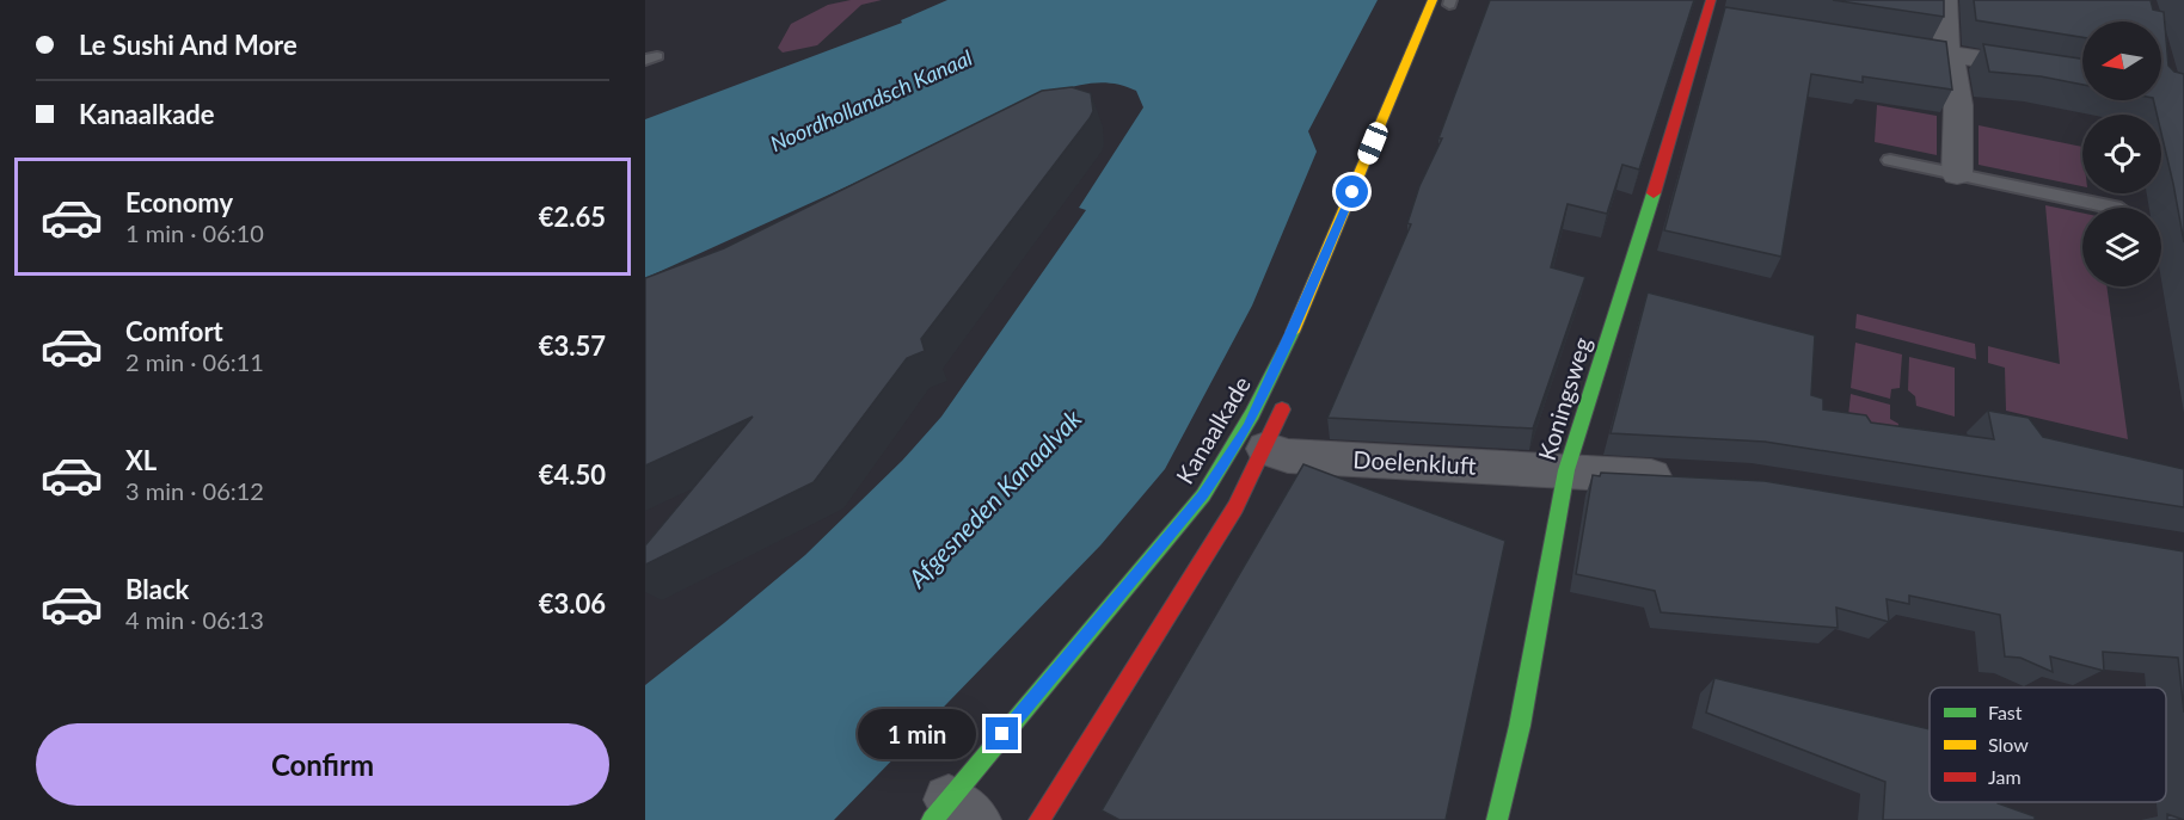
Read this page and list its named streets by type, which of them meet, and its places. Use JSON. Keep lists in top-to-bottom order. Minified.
{"streets":{"street":["Koningsweg","Kanaalkade","Doelenkluft"]},"crossings":[["Koningsweg","Doelenkluft"],["Kanaalkade","Doelenkluft"]],"water":["Noordhollandsch Kanaal","Afgesneden Kanaalvak"],"legend":["Fast","Slow","Jam"],"north":"left","page":{"banner":["Le Sushi And More","Kanaalkade"],"list":[{"name":"Economy","note":"1 min · 06:10","value":"€2.65"},{"name":"Comfort","note":"2 min · 06:11","value":"€3.57"},{"name":"XL","note":"3 min · 06:12","value":"€4.50"},{"name":"Black","note":"4 min · 06:13","value":"€3.06"}],"buttons":"Confirm","bubble":"1 min"}}
